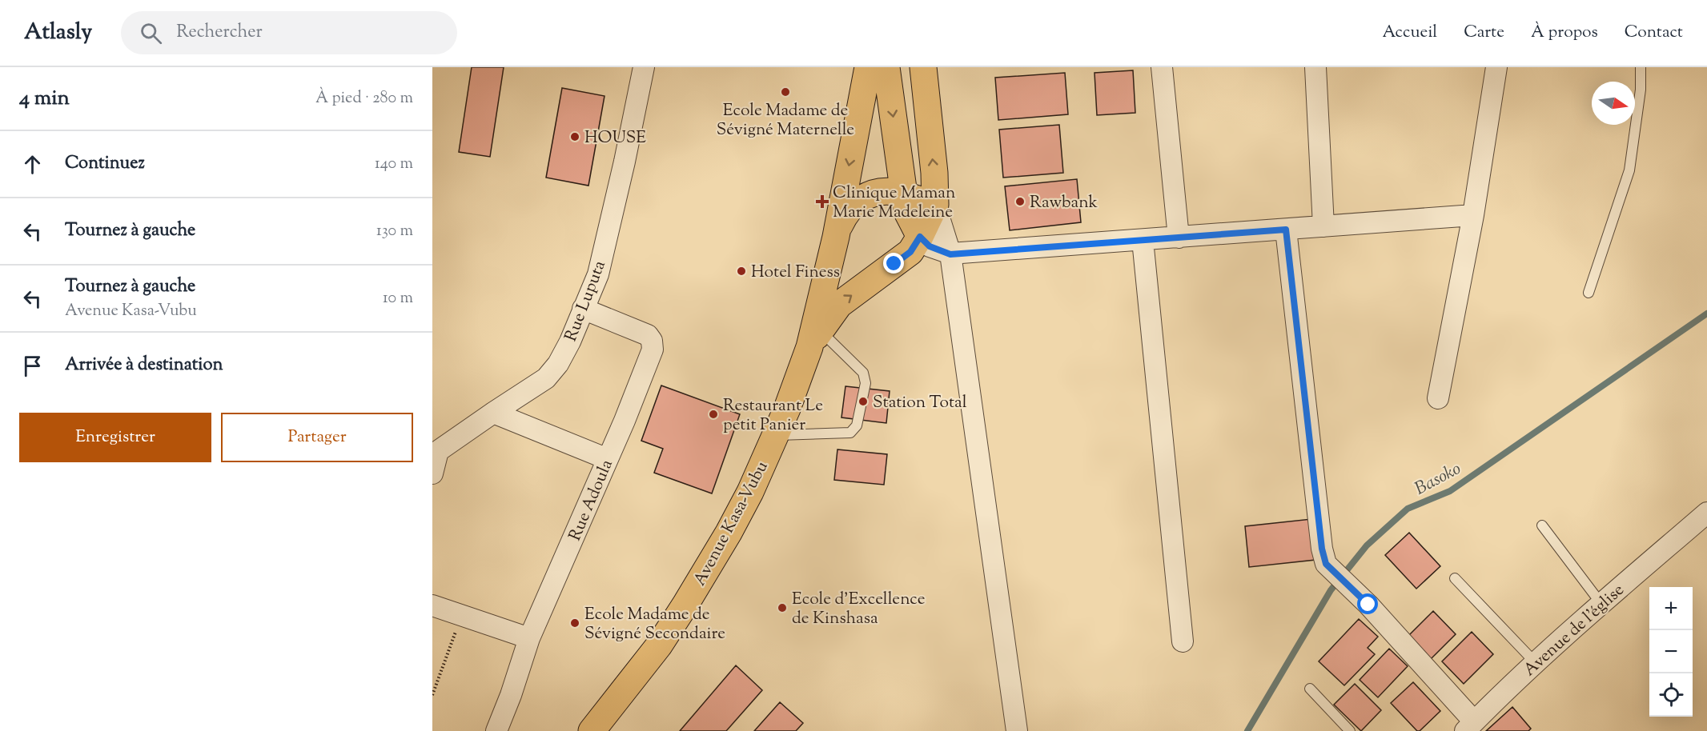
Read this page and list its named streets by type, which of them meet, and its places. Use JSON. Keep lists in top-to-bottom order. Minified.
{"streets":{"main road":["Avenue Kasa-Vubu"],"street":["Rue Luputa","Rue Adoula","Avenue de l'église"]},"crossings":[["Rue Luputa","Rue Adoula"]],"water":["Basoko"],"places":{"other":["Ecole Madame de Sévigné Maternelle","HOUSE","Rawbank","Hotel Finess","Station Total","Restaurant Le petit Panier","Ecole d'Excellence de Kinshasa","Ecole Madame de Sévigné Secondaire"],"health":["Clinique Maman Marie Madeleine"]},"north":"right","page":{"header":"Atlasly","search":"Rechercher","nav":["Accueil","Carte","À propos","Contact"],"heading":["4 min","À pied · 280 m"],"list":[["Continuez","140 m"],["Tournez à gauche","130 m"],["Tournez à gauche","Avenue Kasa-Vubu","10 m"],"Arrivée à destination"],"buttons":["Enregistrer","Partager"],"map_buttons":["+","−"]}}
